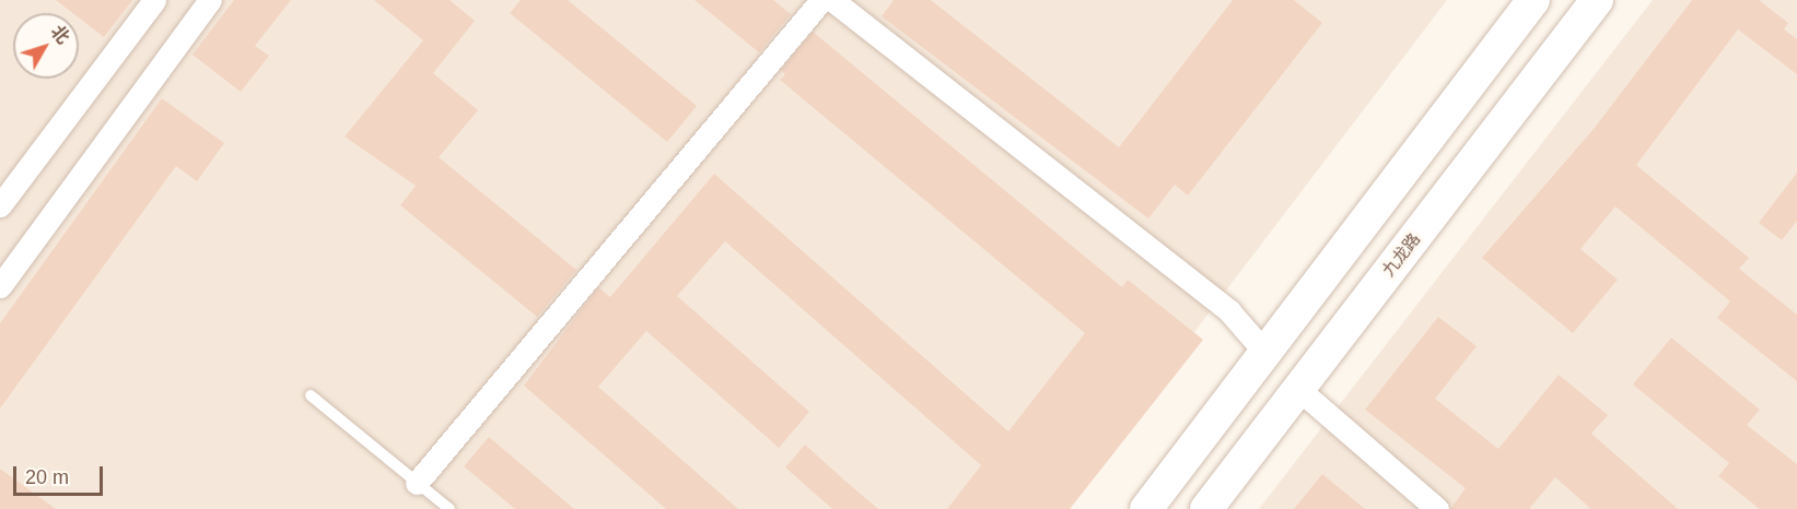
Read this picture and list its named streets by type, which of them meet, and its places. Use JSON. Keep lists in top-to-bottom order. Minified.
{"streets":{"main road":["九龙路"]},"scale_bar":"20 m","north":"top right"}
